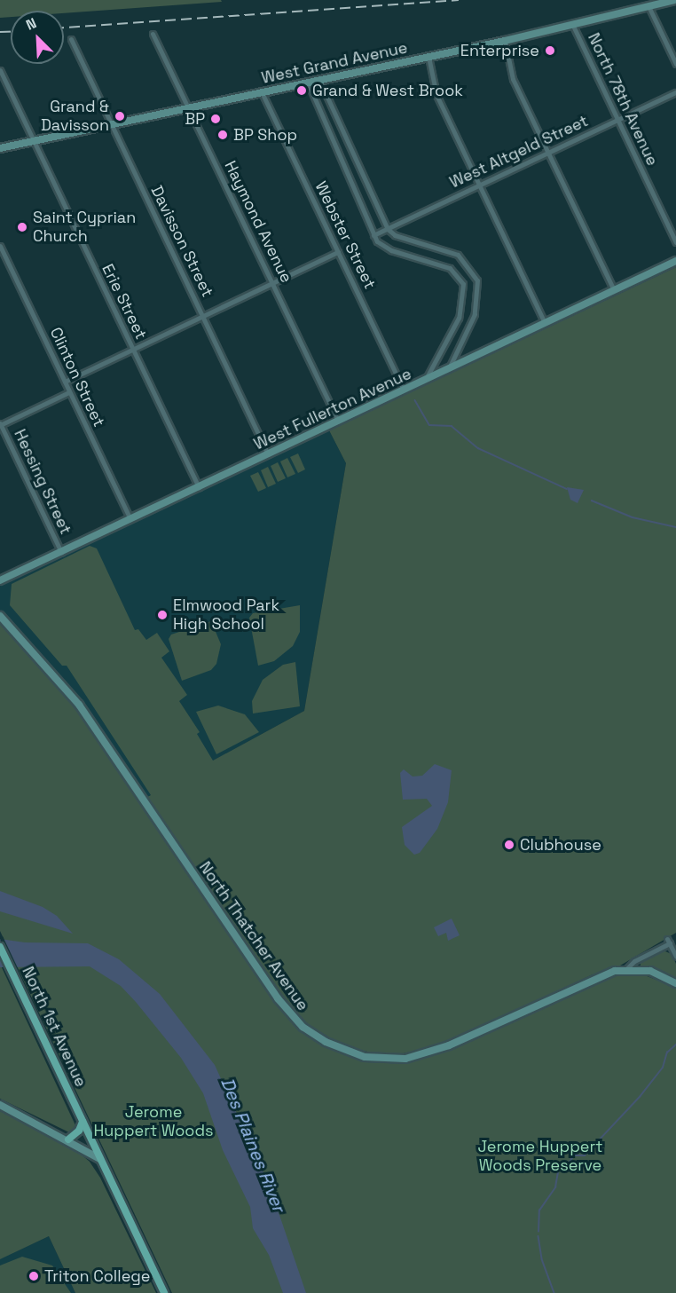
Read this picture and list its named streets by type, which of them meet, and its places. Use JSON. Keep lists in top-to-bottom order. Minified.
{"streets":{"main road":["North 1st Avenue"],"street":["West Grand Avenue","North 78th Avenue","West Altgeld Street","Haymond Avenue","Webster Street","Davisson Street","Erie Street","Clinton Street","West Fullerton Avenue","Hessing Street","North Thatcher Avenue"]},"crossings":[["West Grand Avenue","North 78th Avenue"],["West Grand Avenue","Haymond Avenue"],["West Grand Avenue","Webster Street"],["West Grand Avenue","Davisson Street"],["West Grand Avenue","Erie Street"],["North 78th Avenue","West Altgeld Street"],["Haymond Avenue","West Fullerton Avenue"],["Webster Street","West Fullerton Avenue"],["Davisson Street","West Fullerton Avenue"],["Erie Street","West Fullerton Avenue"],["Clinton Street","West Fullerton Avenue"],["West Fullerton Avenue","Hessing Street"]],"water":["Des Plaines River"],"parks":["Jerome Huppert Woods","Jerome Huppert Woods Preserve"],"places":["Enterprise","Grand & West Brook","Grand & Davisson","BP","BP Shop","Saint Cyprian Church","Elmwood Park High School","Clubhouse","Triton College"],"north":"top left"}
